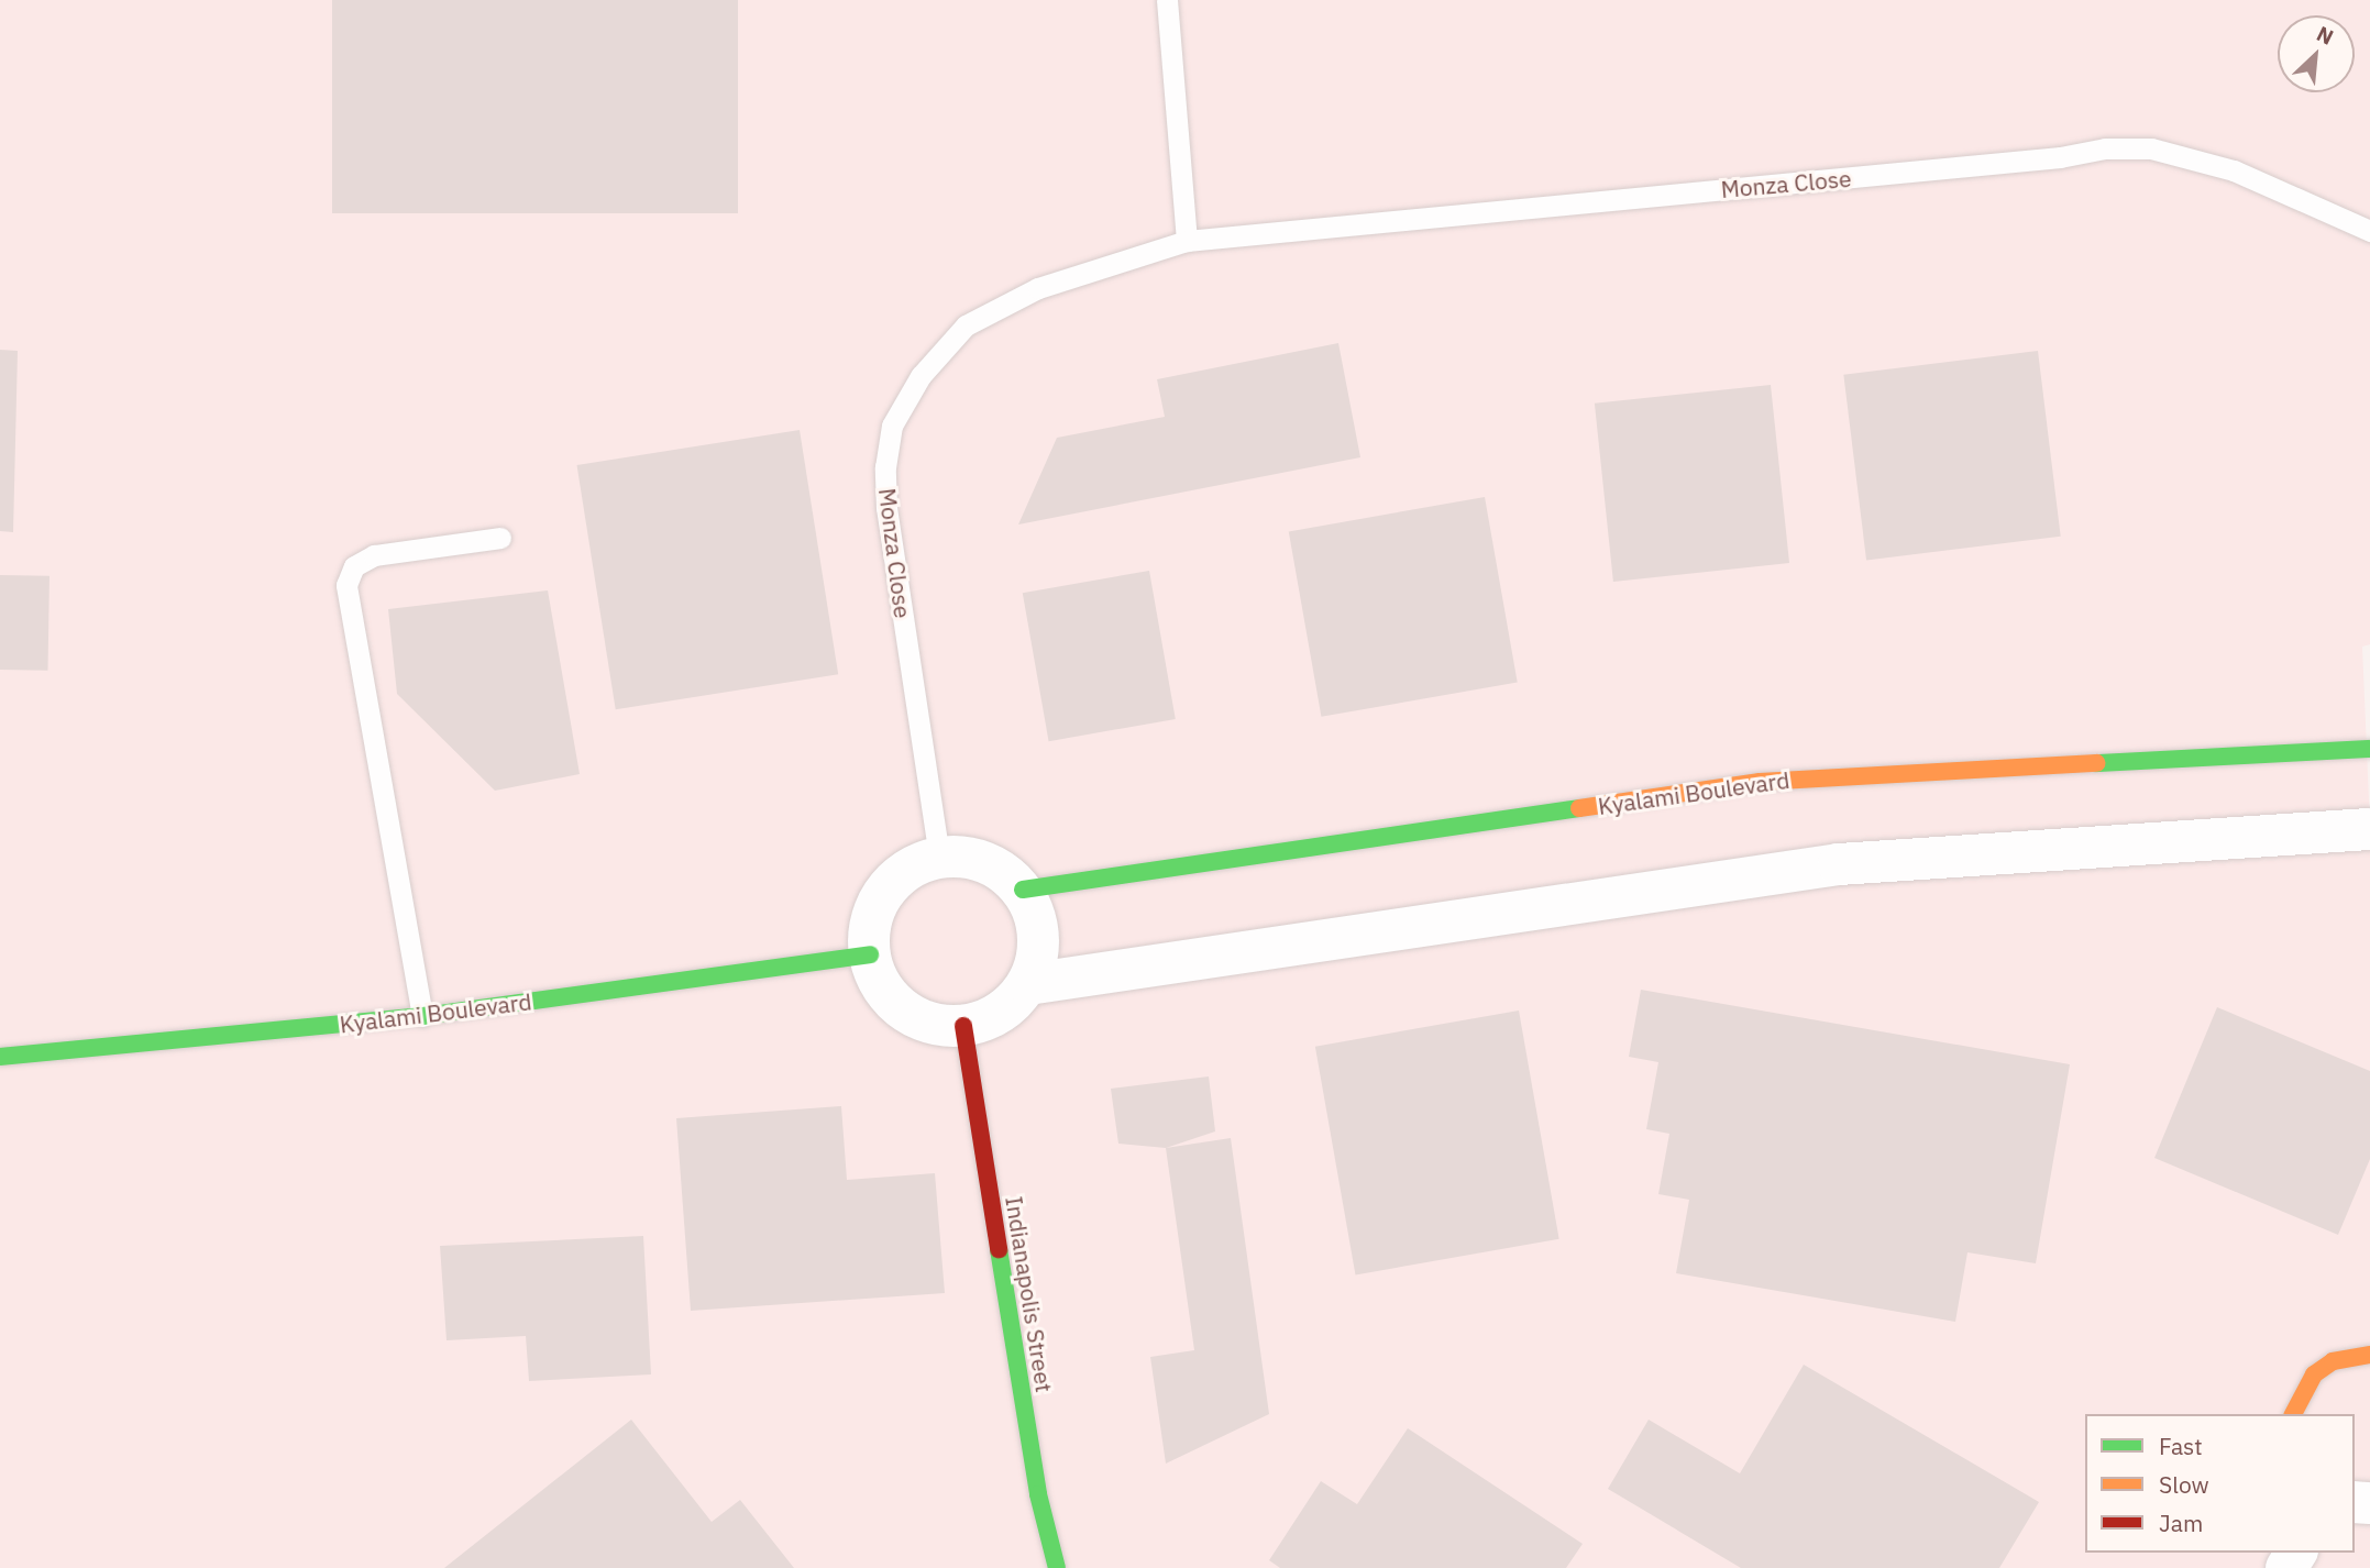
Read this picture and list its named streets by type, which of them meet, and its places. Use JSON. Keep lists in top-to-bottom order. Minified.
{"streets":{"street":["Kyalami Boulevard","Indianapolis Street"],"lane":["Monza Close"]},"crossings":[["Monza Close","Kyalami Boulevard"],["Monza Close","Indianapolis Street"],["Kyalami Boulevard","Indianapolis Street"]],"legend":["Fast","Slow","Jam"],"north":"top right"}
